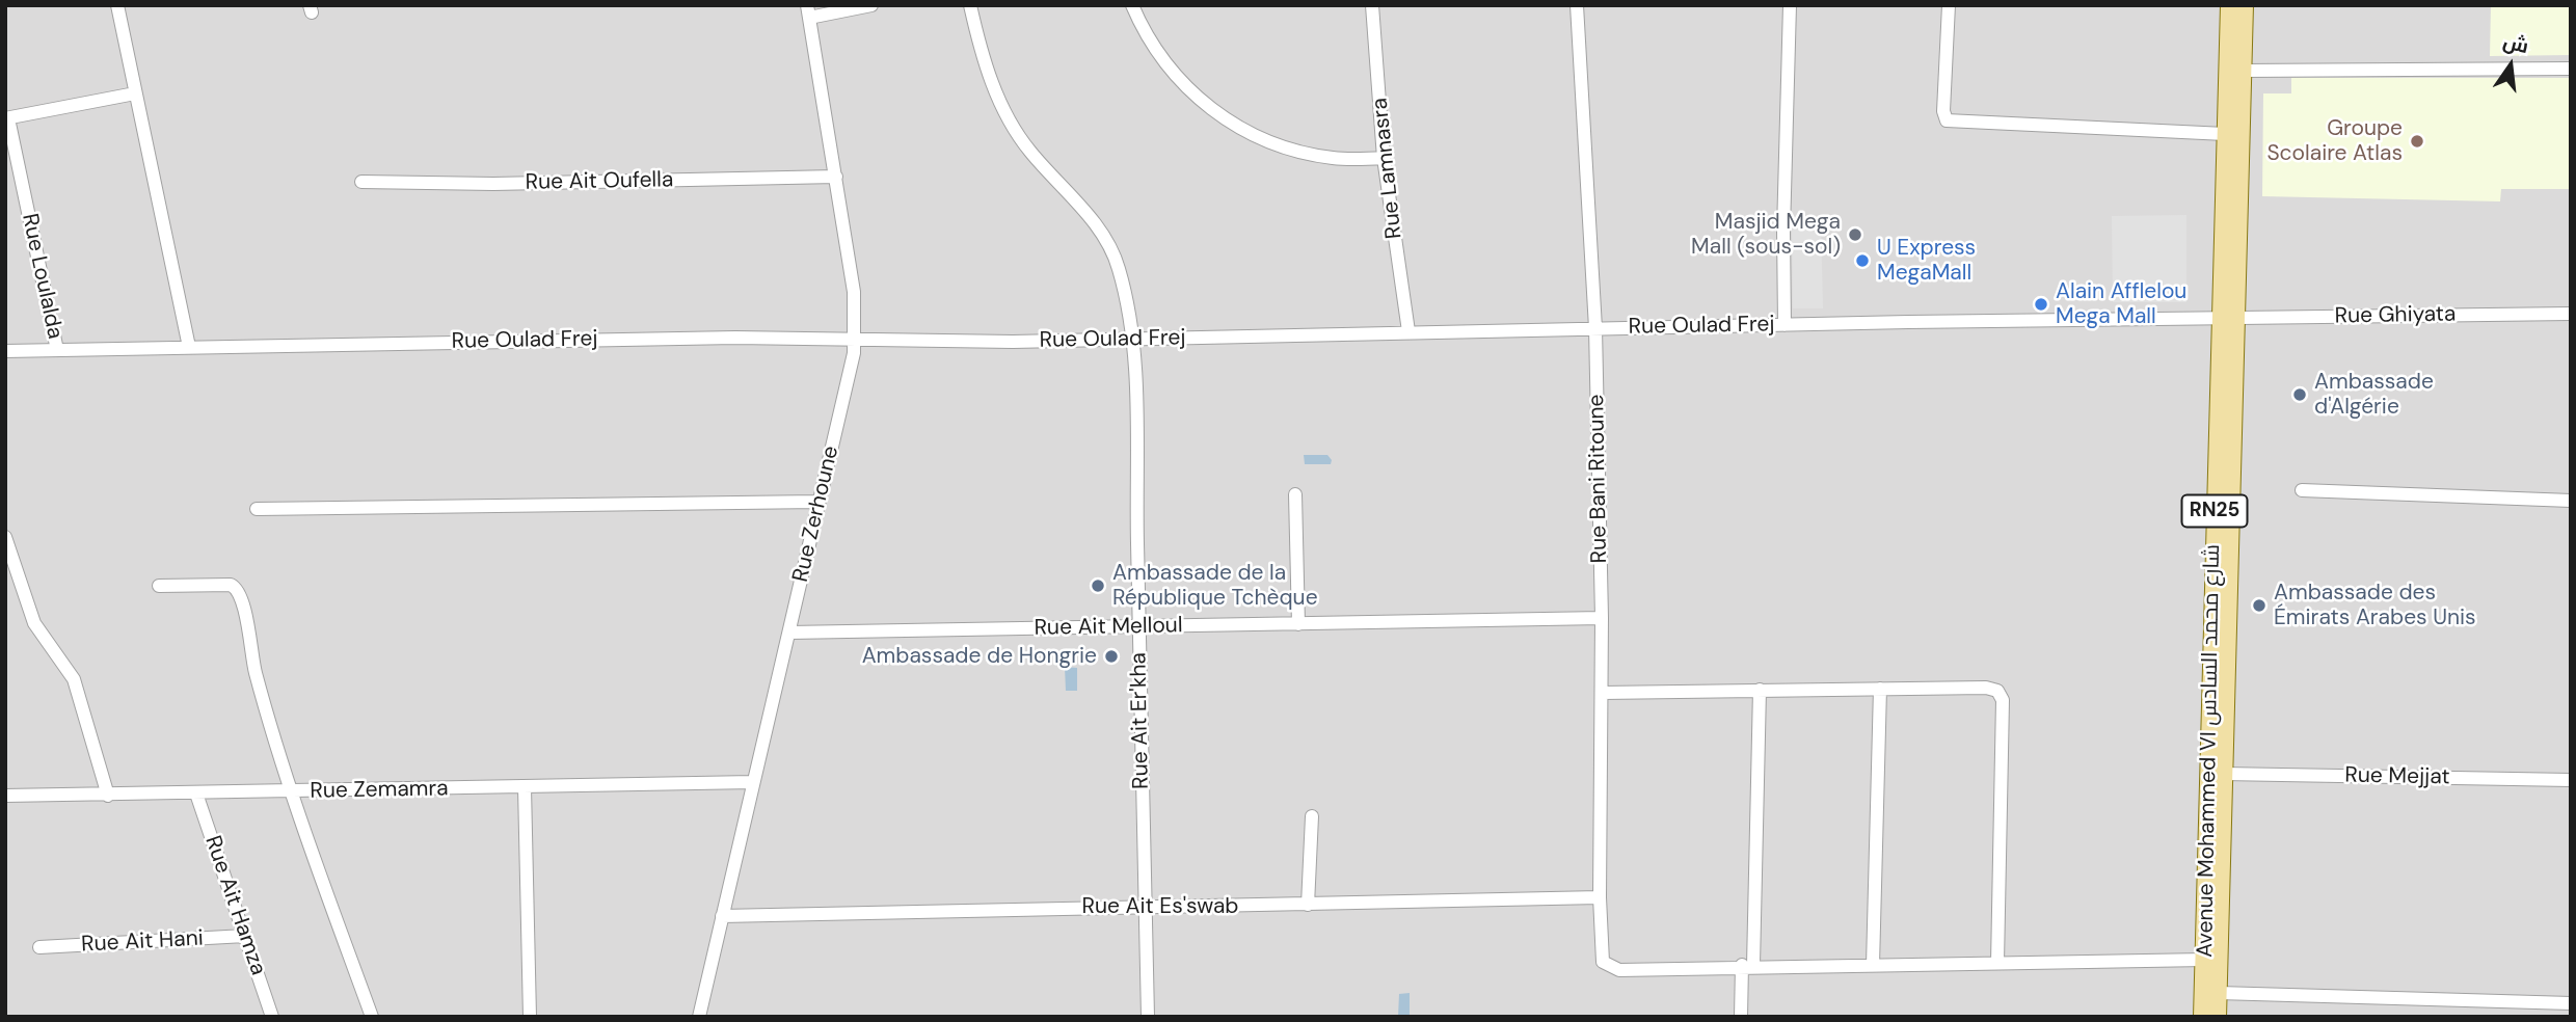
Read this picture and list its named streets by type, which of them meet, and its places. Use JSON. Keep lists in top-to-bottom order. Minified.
{"streets":{"main road":["RN25","Avenue Mohammed VI شارع محمد السادس"],"street":["Rue Lamnasra","Rue Ait Oufella","Rue Loulalda","Rue Ghiyata","Rue Oulad Frej","Rue Bani Ritoune","Rue Zerhoune","Rue Ait Melloul","Rue Ait Er'kha","Rue Mejjat","Rue Zemamra","Rue Ait Hamza","Rue Ait Es'swab","Rue Ait Hani"]},"crossings":[["Rue Lamnasra","Rue Oulad Frej"],["Rue Ait Oufella","Rue Zerhoune"],["Rue Loulalda","Rue Oulad Frej"],["Rue Ghiyata","Rue Oulad Frej"],["Rue Ghiyata","Avenue Mohammed VI شارع محمد السادس"],["Rue Oulad Frej","Rue Bani Ritoune"],["Rue Oulad Frej","Rue Zerhoune"],["Rue Oulad Frej","Rue Ait Er'kha"],["Rue Oulad Frej","Avenue Mohammed VI شارع محمد السادس"],["Rue Bani Ritoune","Rue Ait Melloul"],["Rue Bani Ritoune","Rue Ait Es'swab"],["Rue Zerhoune","Rue Ait Melloul"],["Rue Zerhoune","Rue Zemamra"],["Rue Zerhoune","Rue Ait Es'swab"],["Rue Ait Melloul","Rue Ait Er'kha"],["Rue Ait Er'kha","Rue Ait Es'swab"],["Avenue Mohammed VI شارع محمد السادس","Rue Mejjat"],["Rue Zemamra","Rue Ait Hamza"],["Rue Ait Hamza","Rue Ait Hani"]],"places":["Groupe Scolaire Atlas","Masjid Mega Mall (sous-sol)","U Express MegaMall","Alain Afflelou Mega Mall","Ambassade d'Algérie","Ambassade de la République Tchèque","Ambassade des Émirats Arabes Unis","Ambassade de Hongrie"],"north":"top"}
